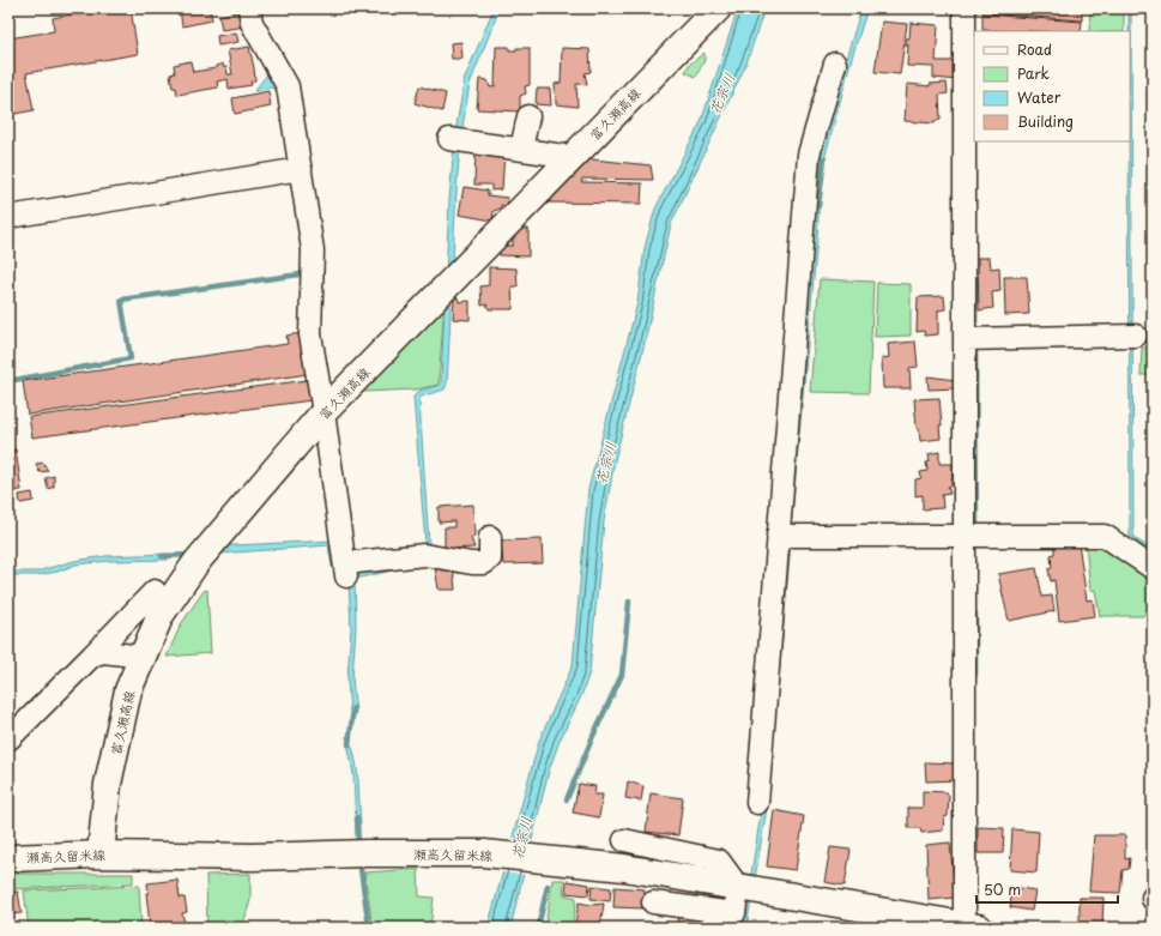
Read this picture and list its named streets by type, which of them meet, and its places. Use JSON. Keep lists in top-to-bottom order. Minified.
{"streets":{"main road":["富久瀬高線","瀬高久留米線"]},"crossings":[["富久瀬高線","瀬高久留米線"]],"water":["花宗川"],"legend":["Road","Park","Water","Building"],"scale_bar":"50 m"}
